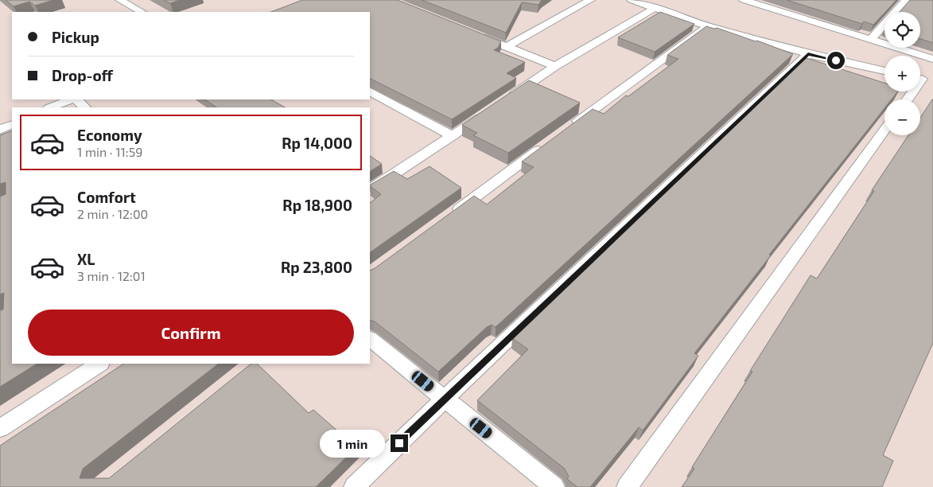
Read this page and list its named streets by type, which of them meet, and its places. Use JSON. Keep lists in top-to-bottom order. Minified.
{"page":{"map_buttons":["+","−"],"banner":["Pickup","Drop-off"],"list":[{"name":"Economy","note":"1 min · 11:59","value":"Rp 14,000"},{"name":"Comfort","note":"2 min · 12:00","value":"Rp 18,900"},{"name":"XL","note":"3 min · 12:01","value":"Rp 23,800"}],"buttons":"Confirm","bubble":"1 min"}}
